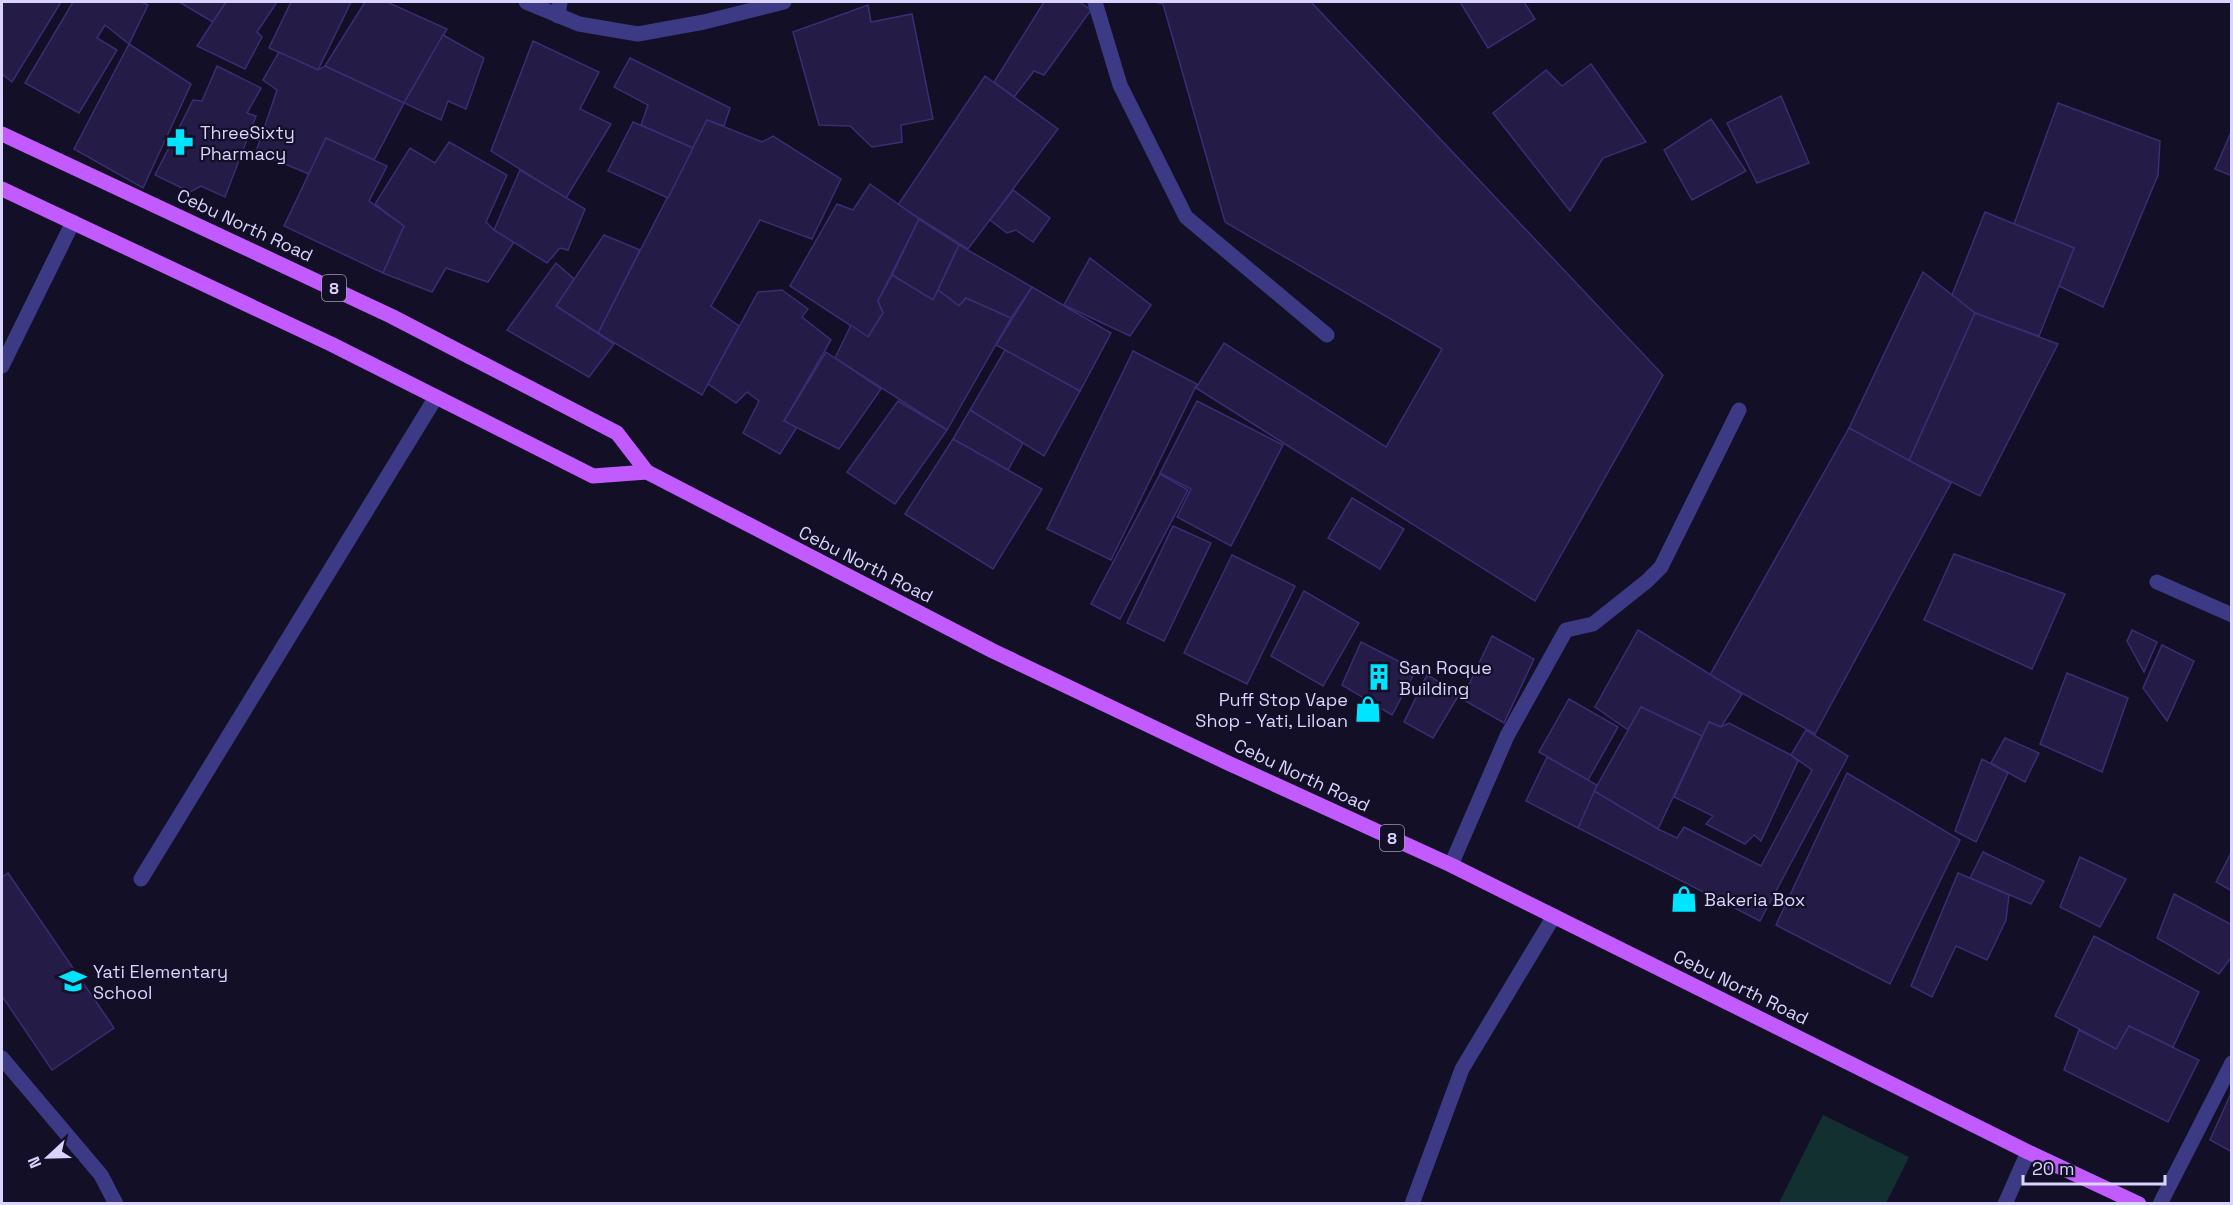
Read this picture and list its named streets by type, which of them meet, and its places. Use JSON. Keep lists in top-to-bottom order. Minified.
{"streets":{"main road":["Cebu North Road","8"]},"places":{"pharmacy":["ThreeSixty Pharmacy"],"building":["San Roque Building"],"shop":["Puff Stop Vape Shop - Yati, Liloan","Bakeria Box"],"school or university":["Yati Elementary School"]},"scale_bar":"20 m","north":"left"}
